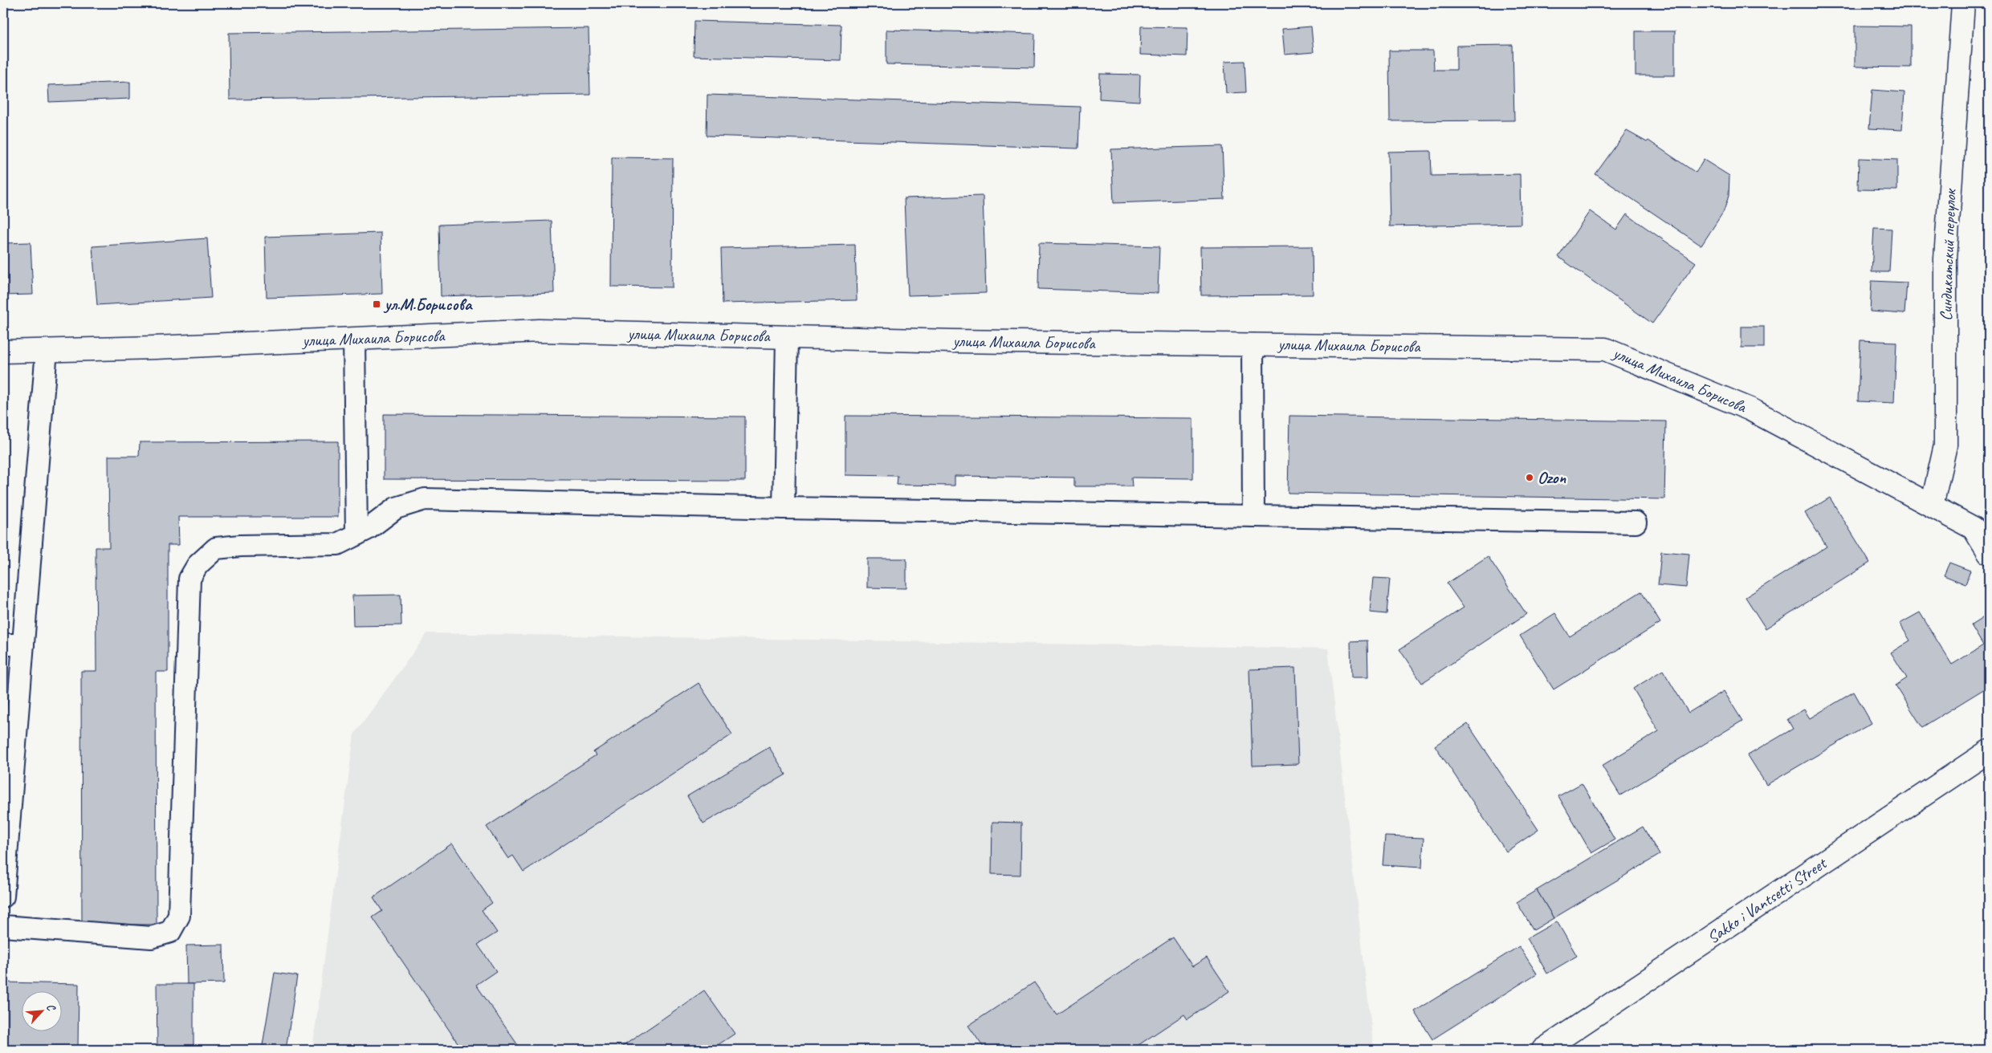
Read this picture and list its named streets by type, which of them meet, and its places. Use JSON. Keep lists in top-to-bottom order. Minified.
{"streets":{"street":["Синдикатский переулок","улица Михаила Борисова","Sakko i Vantsetti Street"]},"crossings":[["Синдикатский переулок","улица Михаила Борисова"]],"places":{"transit":["ул.М.Борисова"],"other":["Ozon"]},"north":"top right"}
